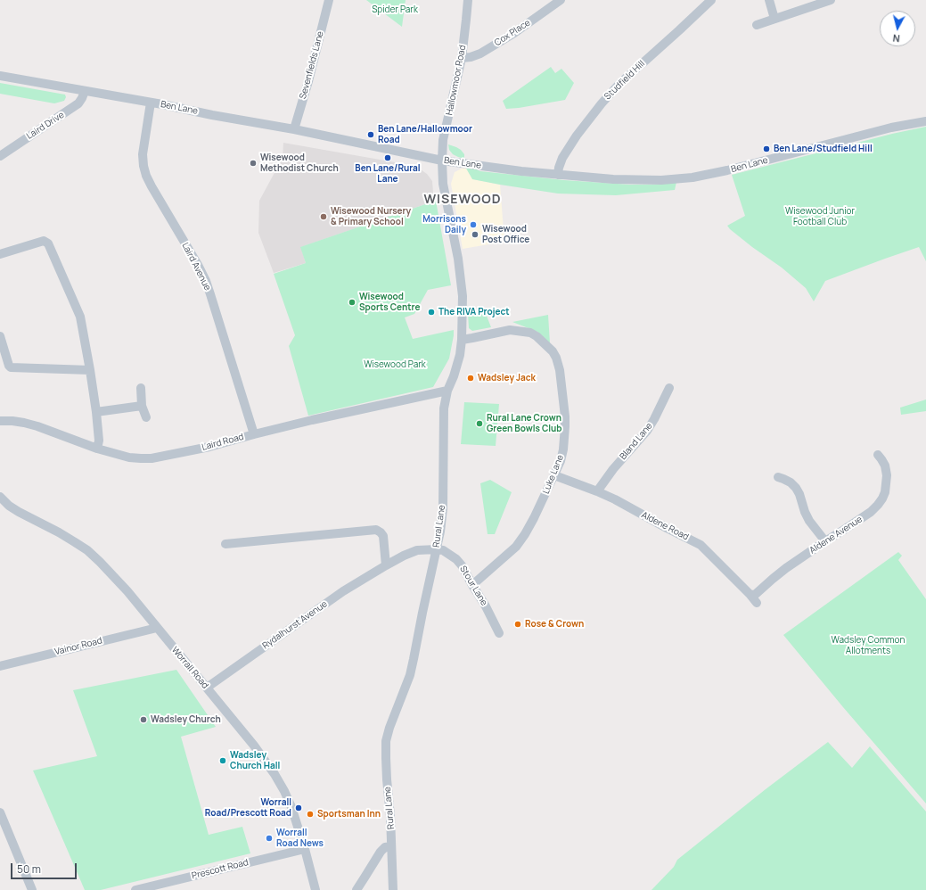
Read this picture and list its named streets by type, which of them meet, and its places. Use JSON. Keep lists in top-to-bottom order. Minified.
{"streets":{"street":["Cox Place","Sevenfields Lane","Hallowmoor Road","Studfield Hill","Ben Lane","Laird Drive","Laird Avenue","Bland Lane","Laird Road","Luke Lane","Rural Lane","Aldene Road","Aldene Avenue","Stour Lane","Rydalhurst Avenue","Vainor Road","Worrall Road","Prescott Road"]},"crossings":[["Cox Place","Hallowmoor Road"],["Sevenfields Lane","Ben Lane"],["Hallowmoor Road","Ben Lane"],["Hallowmoor Road","Rural Lane"],["Studfield Hill","Ben Lane"],["Ben Lane","Laird Drive"],["Ben Lane","Laird Avenue"],["Ben Lane","Rural Lane"],["Laird Avenue","Laird Road"],["Bland Lane","Aldene Road"],["Laird Road","Rural Lane"],["Luke Lane","Rural Lane"],["Luke Lane","Aldene Road"],["Luke Lane","Stour Lane"],["Rural Lane","Stour Lane"],["Rural Lane","Rydalhurst Avenue"],["Aldene Road","Aldene Avenue"],["Stour Lane","Rydalhurst Avenue"],["Rydalhurst Avenue","Worrall Road"],["Vainor Road","Worrall Road"],["Worrall Road","Prescott Road"]],"districts":["WISEWOOD"],"parks":["Spider Park","Wisewood Junior Football Club","Wisewood Park","Wadsley Common Allotments"],"places":["Ben Lane/Hallowmoor Road","Ben Lane/Studfield Hill","Ben Lane/Rural Lane","Wisewood Methodist Church","Wisewood Nursery & Primary School","Morrisons Daily","Wisewood Post Office","Wisewood Sports Centre","The RIVA Project","Wadsley Jack","Rural Lane Crown Green Bowls Club","Rose & Crown","Wadsley Church","Wadsley Church Hall","Worrall Road/Prescott Road","Sportsman Inn","Worrall Road News"],"scale_bar":"50 m","north":"bottom"}
